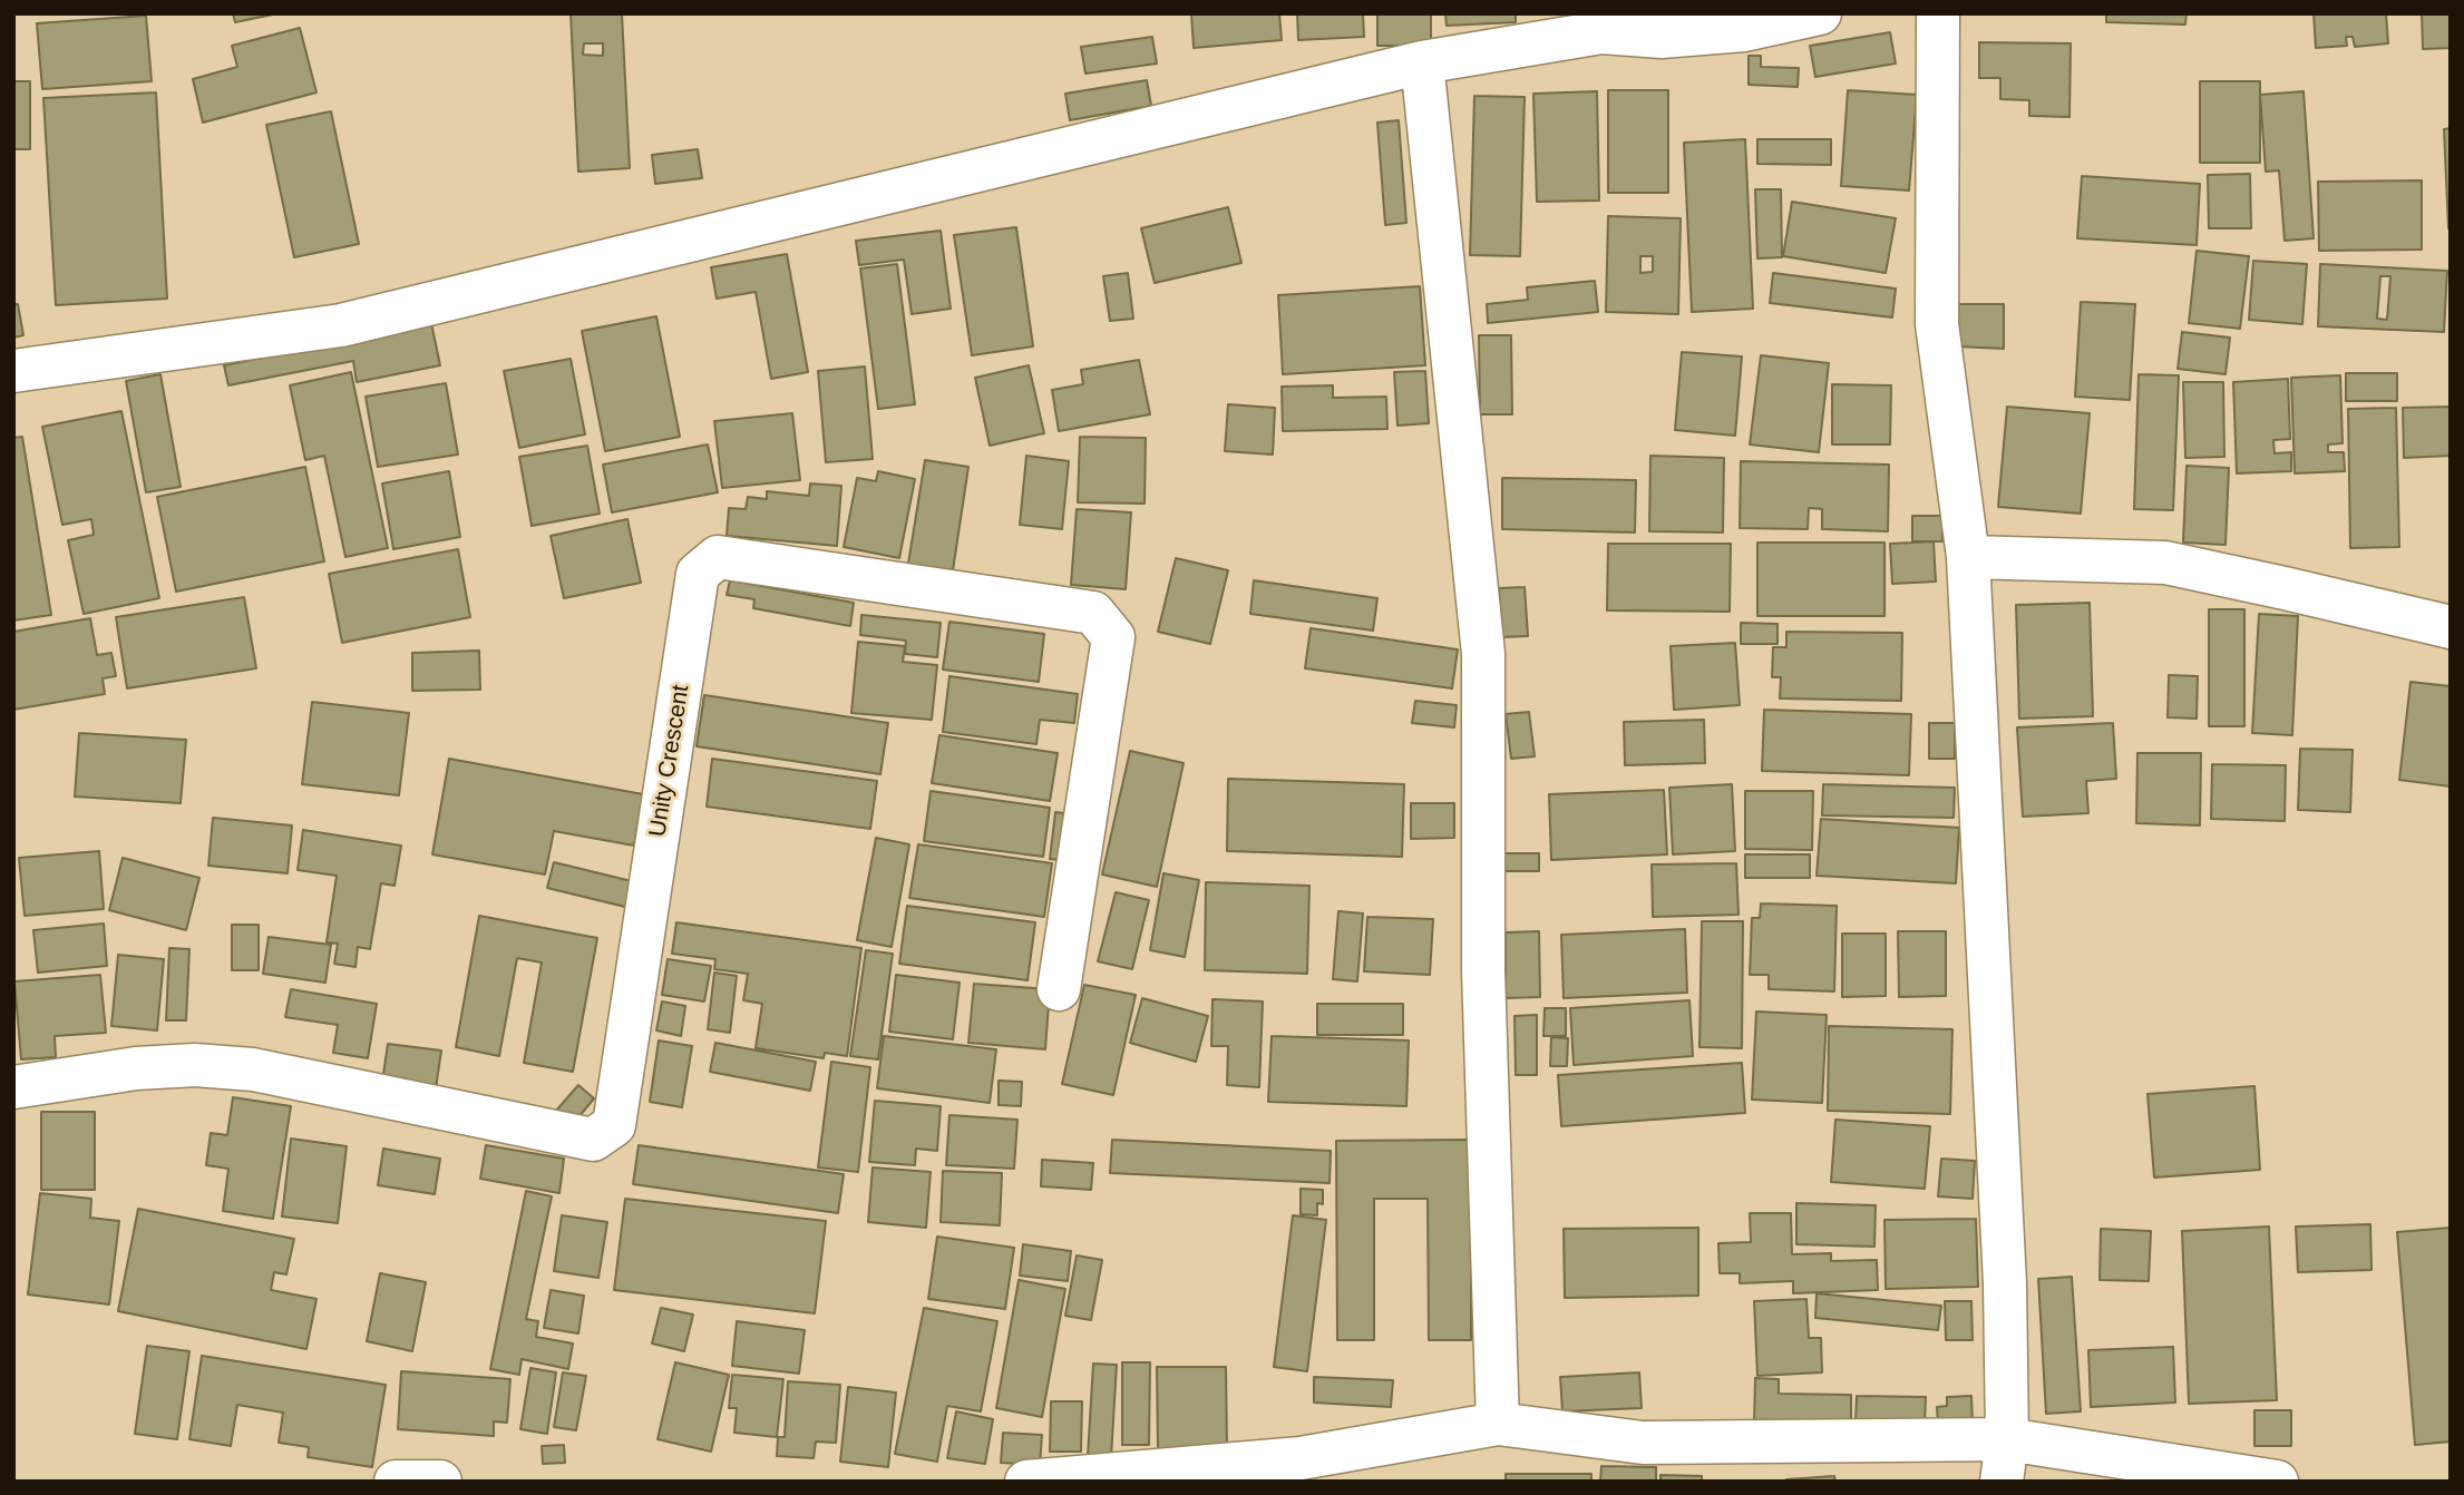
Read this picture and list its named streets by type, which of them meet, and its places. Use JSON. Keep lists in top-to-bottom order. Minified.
{"streets":{"street":["Unity Crescent"]}}
